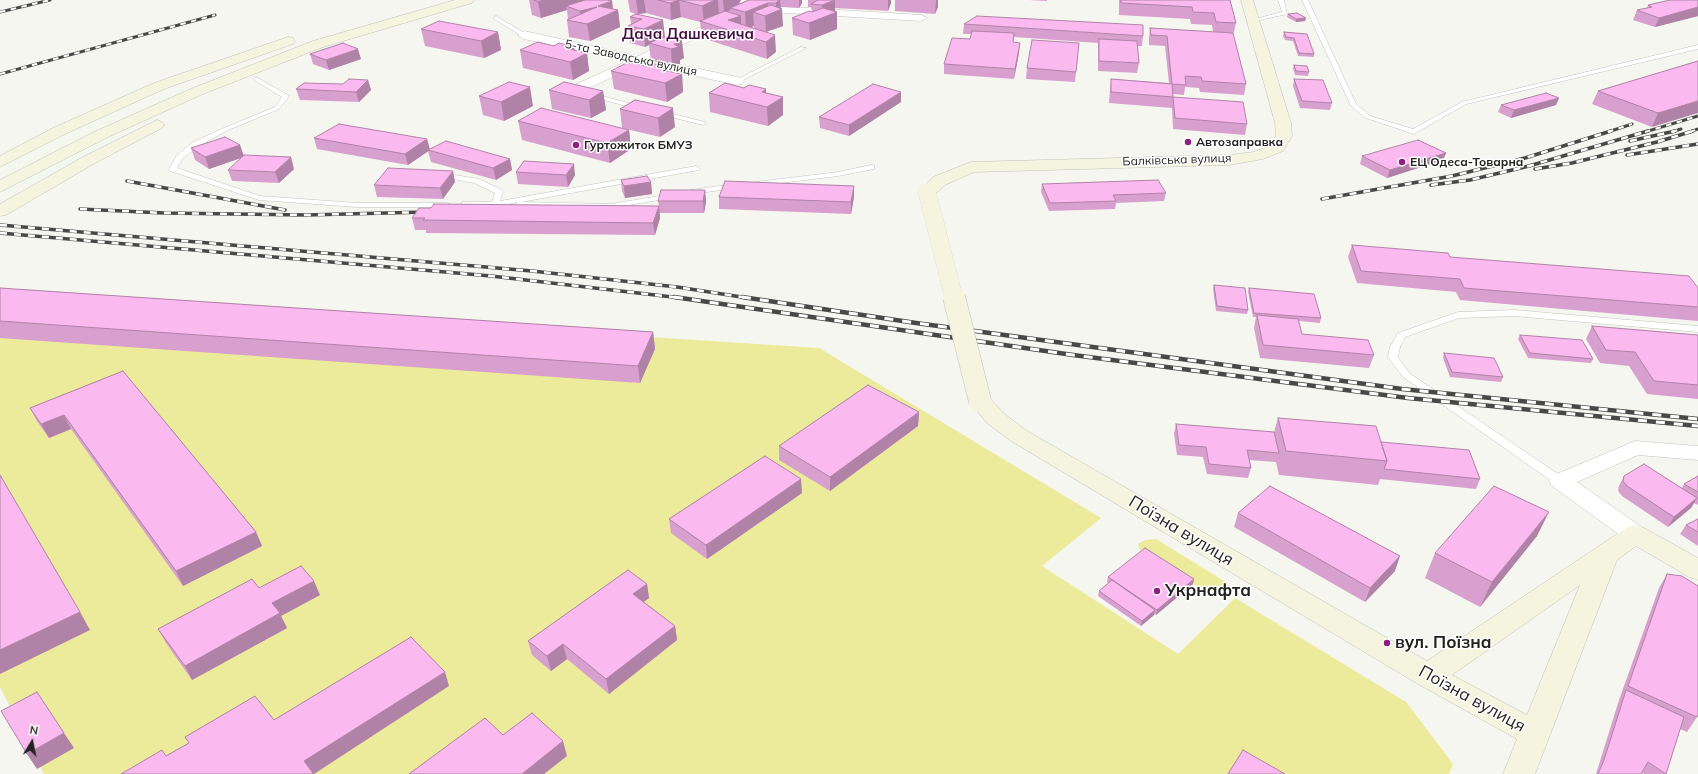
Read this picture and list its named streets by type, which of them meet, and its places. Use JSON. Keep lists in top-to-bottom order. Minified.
{"streets":{"street":["5-та Заводська вулиця","Балківська вулиця","Поїзна вулиця"]},"crossings":[["Балківська вулиця","Поїзна вулиця"]],"districts":["Дача Дашкевича"],"places":["Автозаправка","Гуртожиток БМУЗ","ЕЦ Одеса-Товарна","Укрнафта","вул. Поїзна"],"north":"top"}
